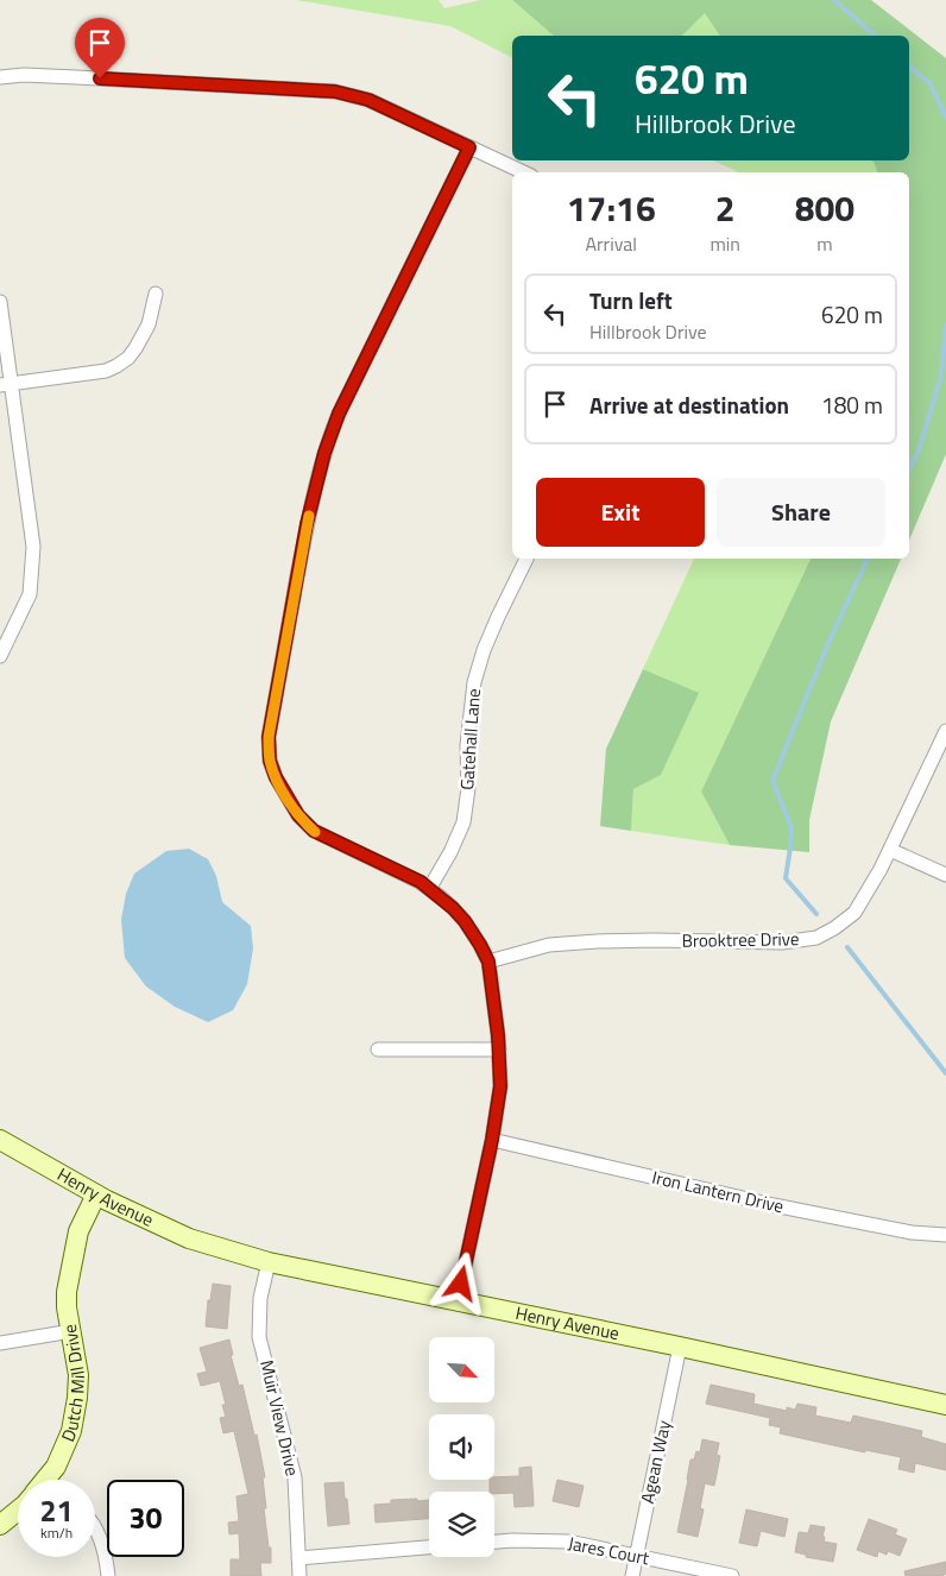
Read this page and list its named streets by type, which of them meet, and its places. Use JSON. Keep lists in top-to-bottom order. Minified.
{"streets":{"street":["Gatehall Lane","Brooktree Drive","Iron Lantern Drive","Henry Avenue","Dutch Mill Drive","Muir View Drive","Agean Way","Jares Court"]},"crossings":[["Henry Avenue","Dutch Mill Drive"],["Henry Avenue","Muir View Drive"],["Henry Avenue","Agean Way"],["Agean Way","Jares Court"]],"north":"bottom right","page":{"turn":["620 m","Hillbrook Drive"],"eta":["17:16","Arrival","2","min","800","m"],"list":[{"name":"Turn left","note":"Hillbrook Drive","value":"620 m"},{"name":"Arrive at destination","value":"180 m"}],"buttons":["Exit","Share"],"speed":"21 km/h","limit":"30"}}
